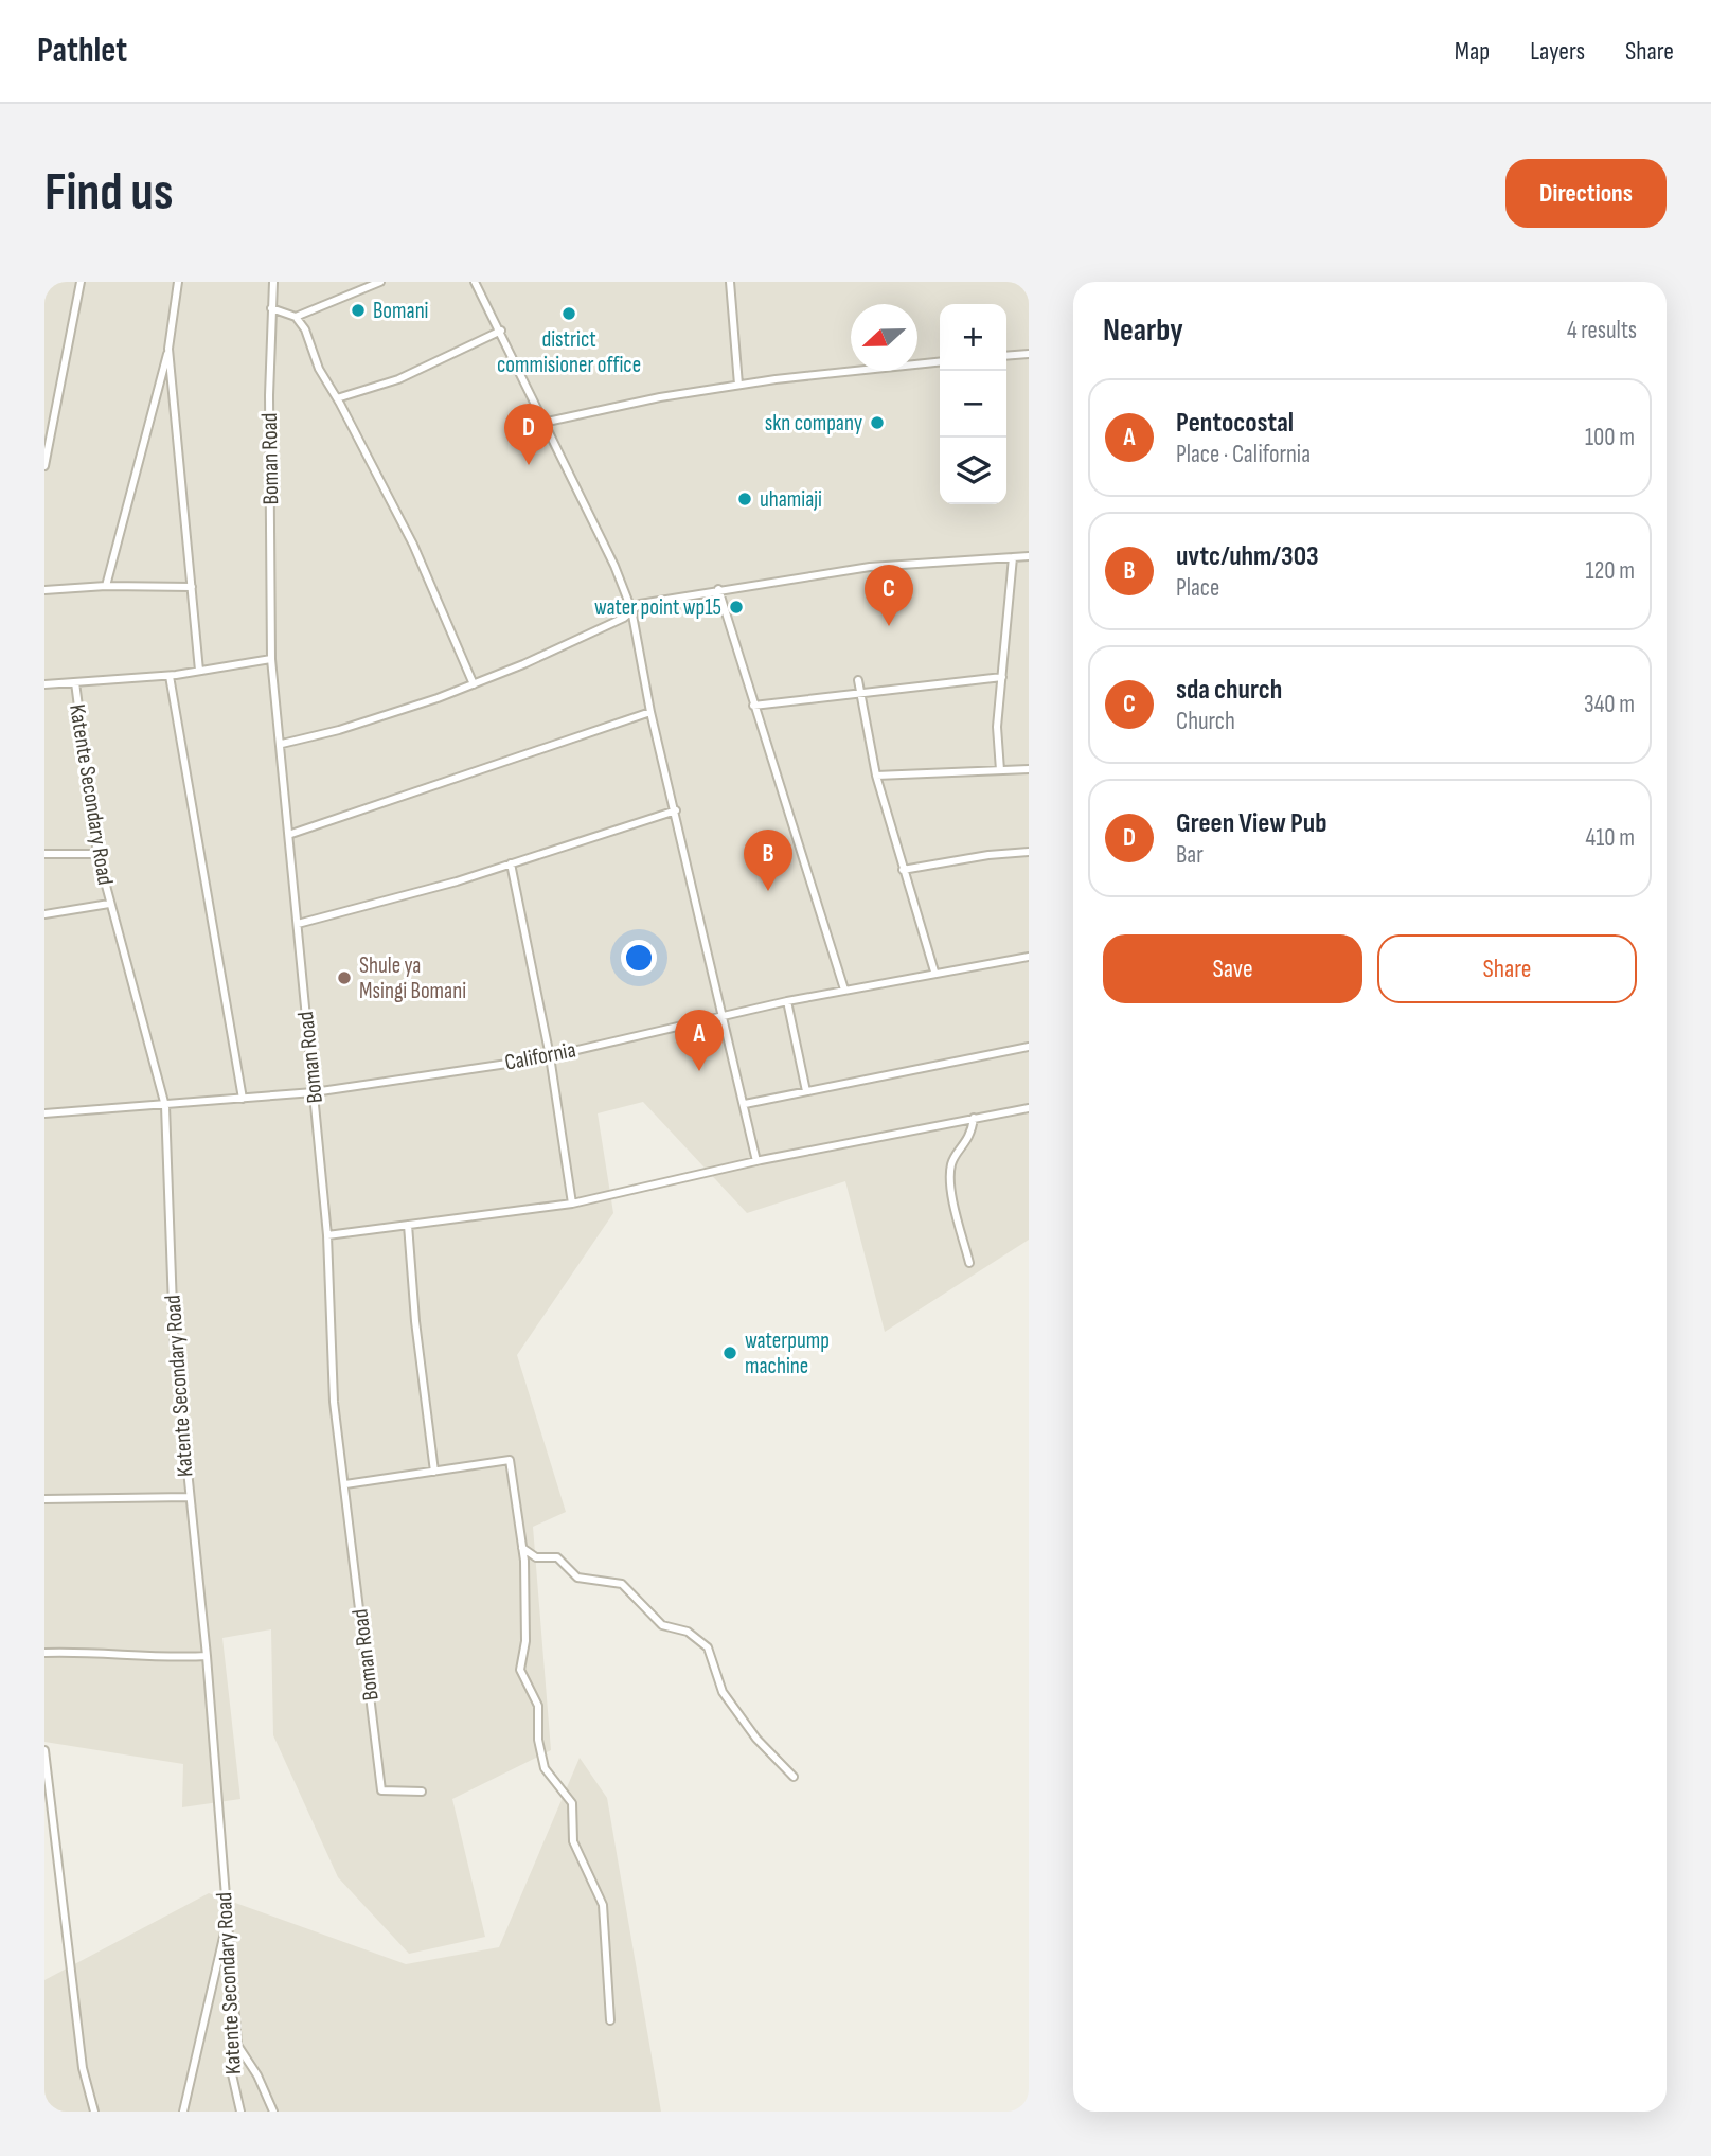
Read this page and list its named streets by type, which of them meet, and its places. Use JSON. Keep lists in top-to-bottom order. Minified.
{"streets":{"street":["Boman Road","Katente Secondary Road","California"]},"crossings":[["Boman Road","California"],["Katente Secondary Road","California"]],"places":["Bomani","district commisioner office","skn company","uhamiaji","water point wp15","Shule ya Msingi Bomani","waterpump machine"],"north":"left","page":{"header":"Pathlet","nav":["Map","Layers","Share"],"buttons":["Directions",["Save","Share"]],"title":"Find us","heading":["Nearby","4 results"],"map_buttons":["+","−"],"list":[{"mark":"A","name":"Pentocostal","note":"Place · California","value":"100 m"},{"mark":"B","name":"uvtc/uhm/303","note":"Place","value":"120 m"},{"mark":"C","name":"sda church","note":"Church","value":"340 m"},{"mark":"D","name":"Green View Pub","note":"Bar","value":"410 m"}],"pins":["D","C","B","A"]}}
